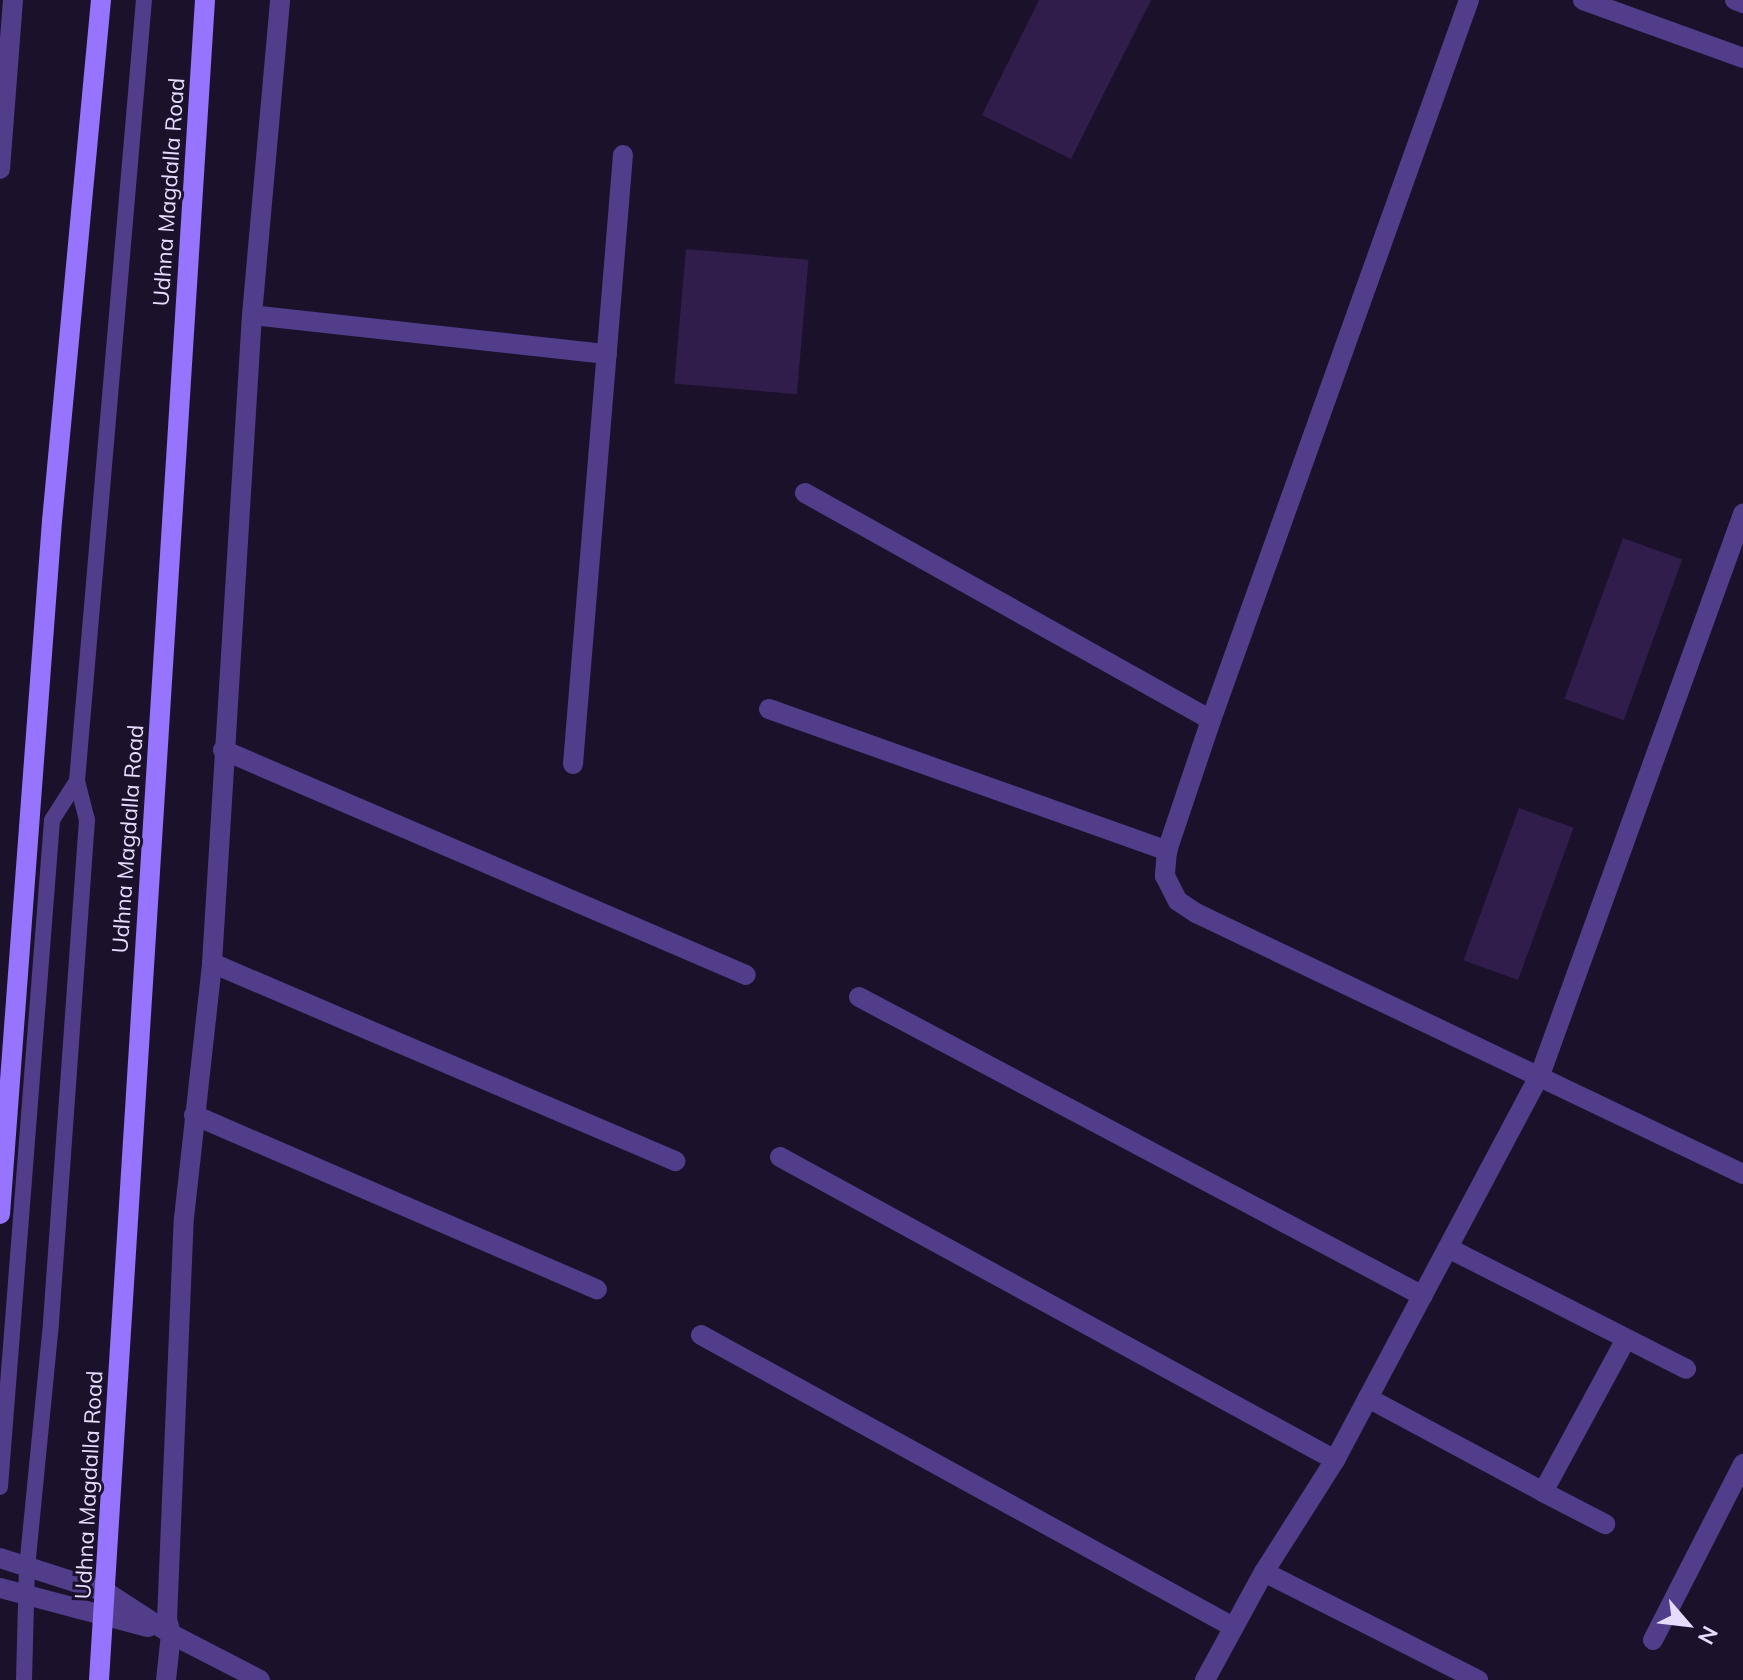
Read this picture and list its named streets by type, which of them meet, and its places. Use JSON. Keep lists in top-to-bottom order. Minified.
{"streets":{"main road":["Udhna Magdalla Road"]},"north":"bottom right"}
